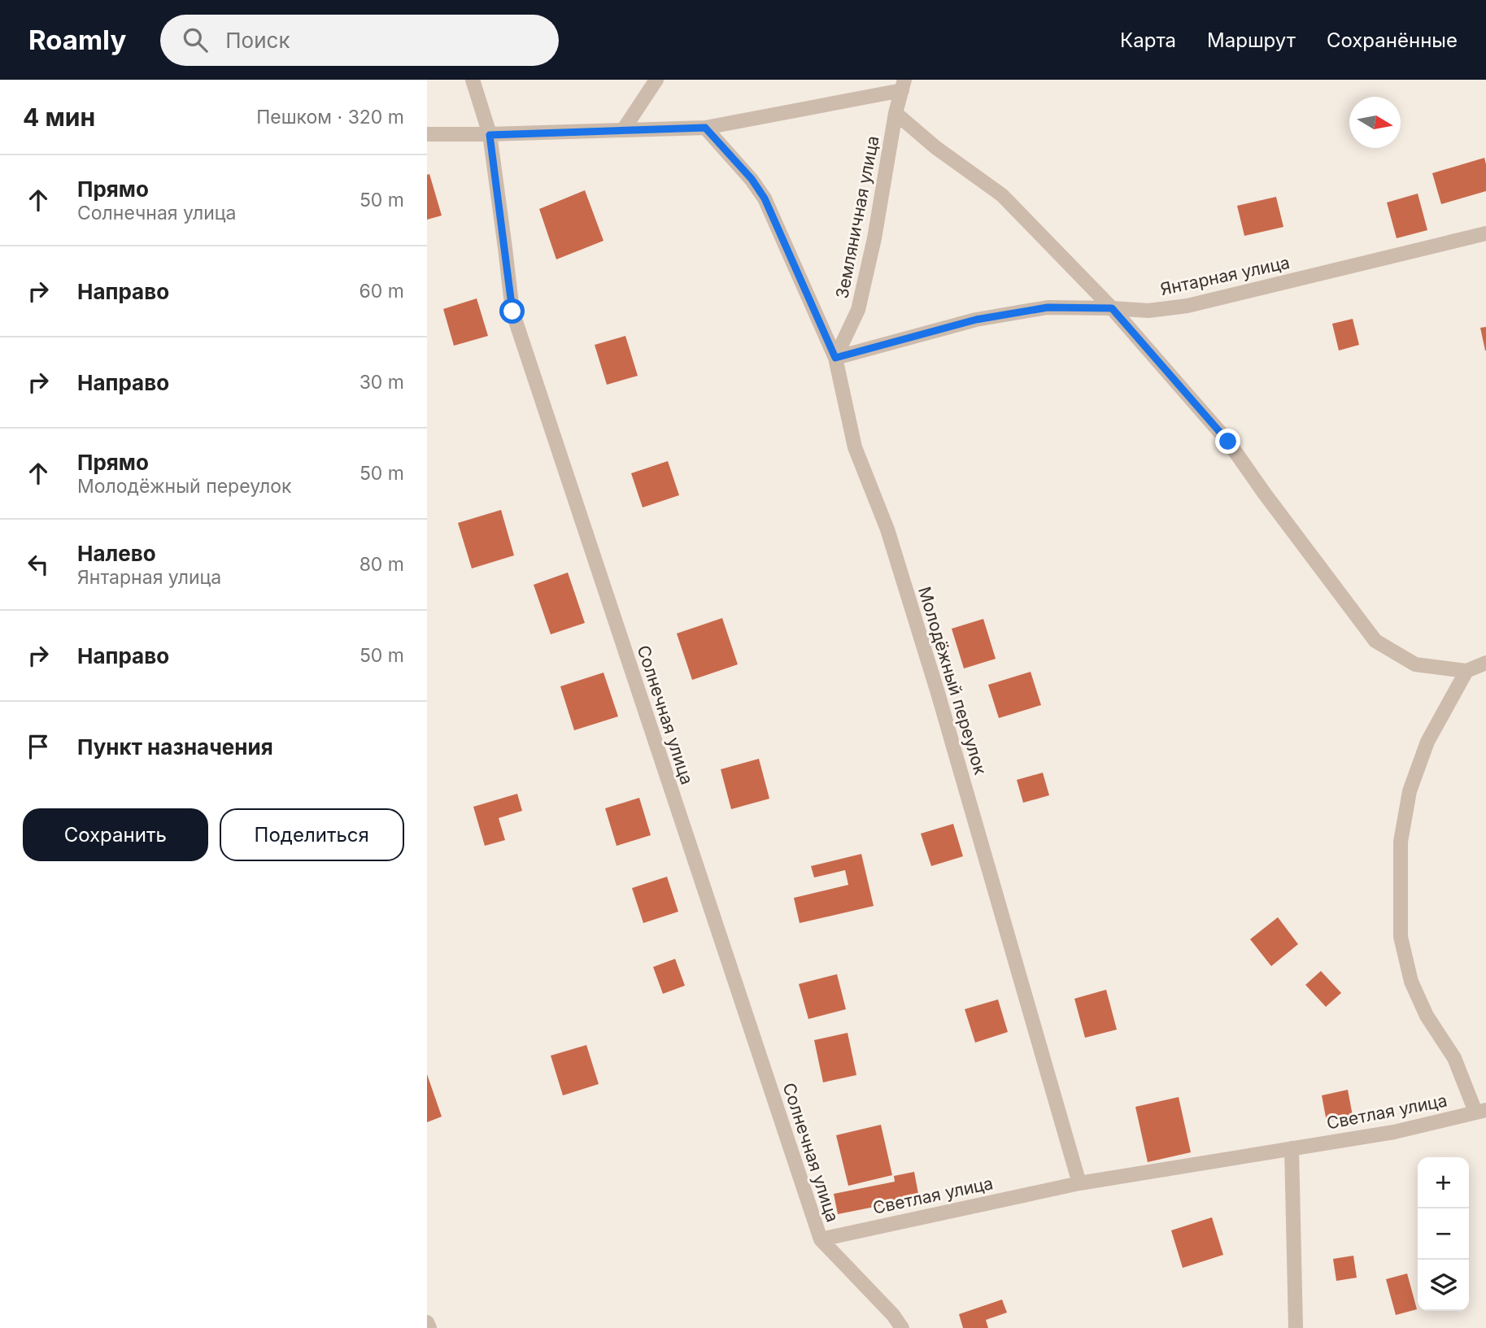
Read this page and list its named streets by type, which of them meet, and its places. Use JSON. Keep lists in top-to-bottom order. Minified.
{"streets":{"street":["Земляничная улица","Янтарная улица","Молодёжный переулок","Солнечная улица","Светлая улица"]},"crossings":[["Земляничная улица","Янтарная улица"],["Земляничная улица","Молодёжный переулок"],["Янтарная улица","Молодёжный переулок"],["Молодёжный переулок","Светлая улица"],["Солнечная улица","Светлая улица"]],"north":"right","page":{"header":"Roamly","search":"Поиск","nav":["Карта","Маршрут","Сохранённые"],"heading":["4 мин","Пешком · 320 m"],"list":[["Прямо","Солнечная улица","50 m"],["Направо","60 m"],["Направо","30 m"],["Прямо","Молодёжный переулок","50 m"],["Налево","Янтарная улица","80 m"],["Направо","50 m"],"Пункт назначения"],"buttons":["Сохранить","Поделиться"],"map_buttons":["+","−"]}}
